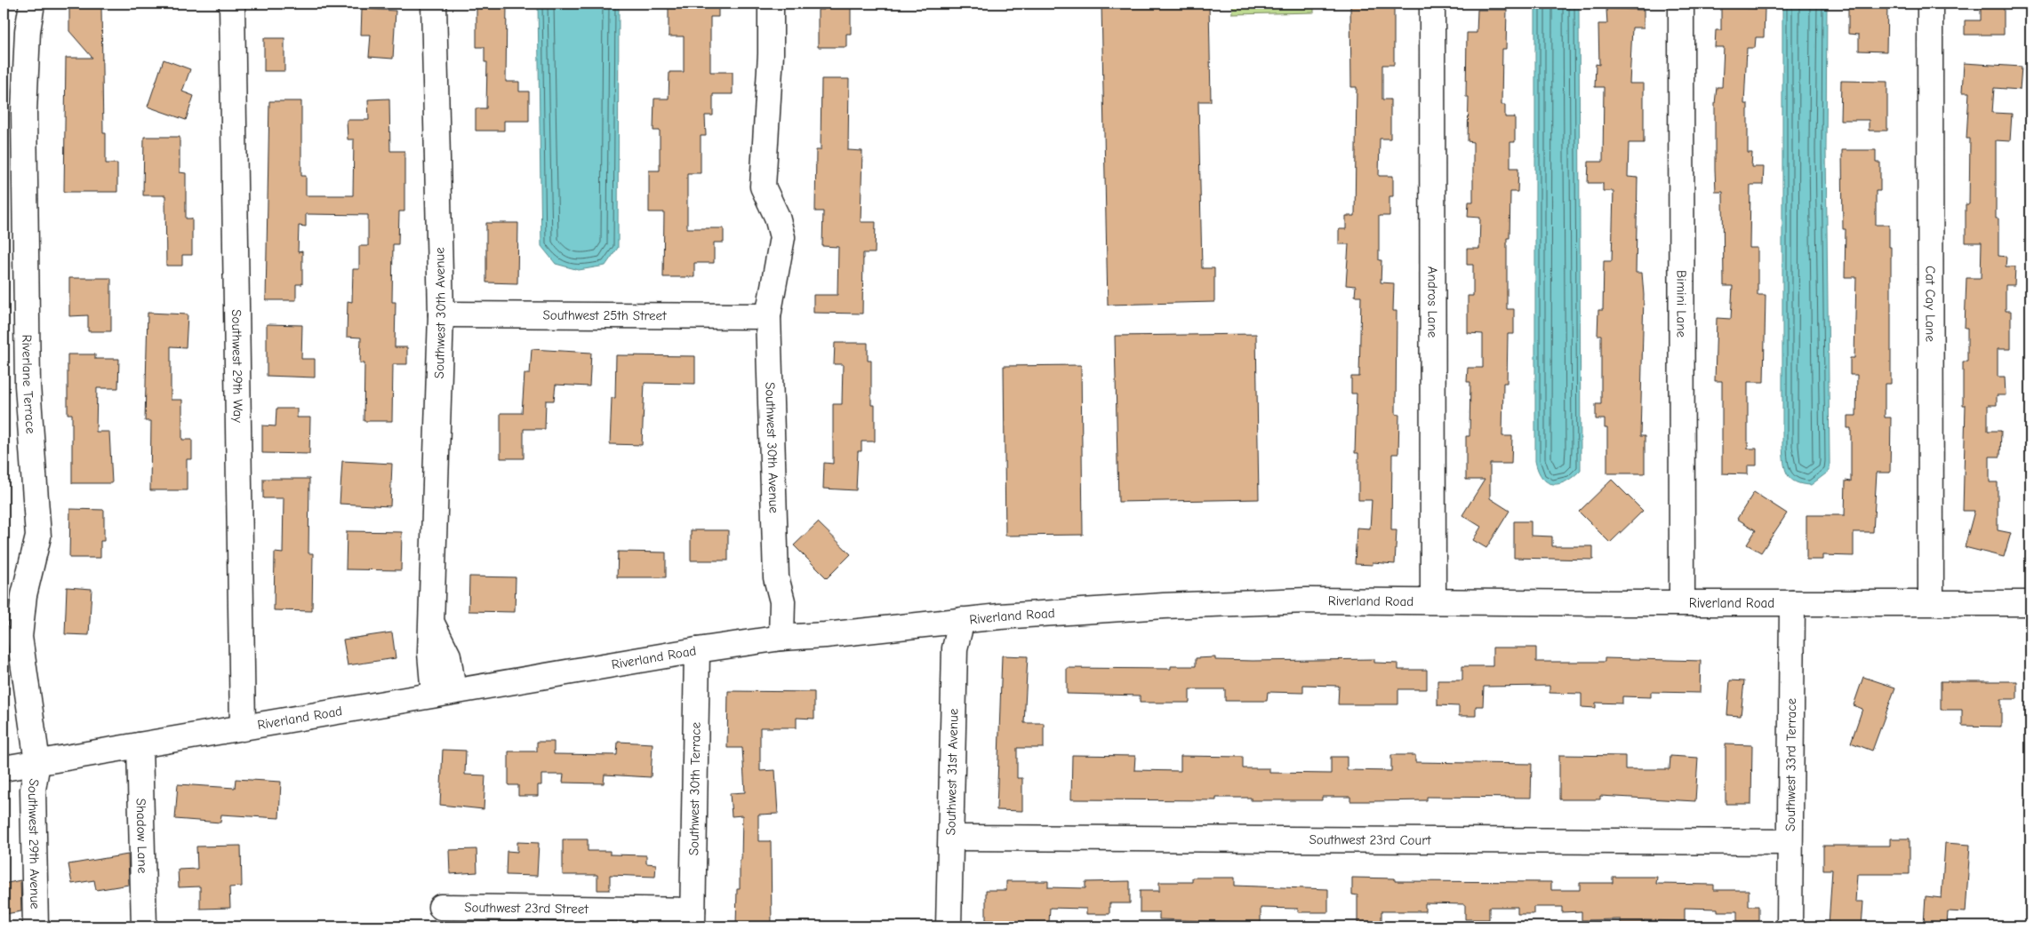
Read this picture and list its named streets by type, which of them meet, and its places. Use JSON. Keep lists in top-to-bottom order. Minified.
{"streets":{"street":["Andros Lane","Bimini Lane","Cat Cay Lane","Southwest 30th Avenue","Southwest 25th Street","Southwest 29th Way","Riverlane Terrace","Riverland Road","Southwest 33rd Terrace","Southwest 31st Avenue","Southwest 30th Terrace","Shadow Lane","Southwest 23rd Court","Southwest 29th Avenue","Southwest 23rd Street"]},"crossings":[["Andros Lane","Riverland Road"],["Bimini Lane","Riverland Road"],["Cat Cay Lane","Riverland Road"],["Southwest 30th Avenue","Southwest 25th Street"],["Southwest 30th Avenue","Riverland Road"],["Southwest 29th Way","Riverland Road"],["Riverlane Terrace","Riverland Road"],["Riverlane Terrace","Southwest 29th Avenue"],["Riverland Road","Southwest 33rd Terrace"],["Riverland Road","Southwest 31st Avenue"],["Riverland Road","Southwest 30th Terrace"],["Riverland Road","Shadow Lane"],["Riverland Road","Southwest 29th Avenue"],["Southwest 33rd Terrace","Southwest 23rd Court"],["Southwest 31st Avenue","Southwest 23rd Court"],["Southwest 30th Terrace","Southwest 23rd Street"]]}
